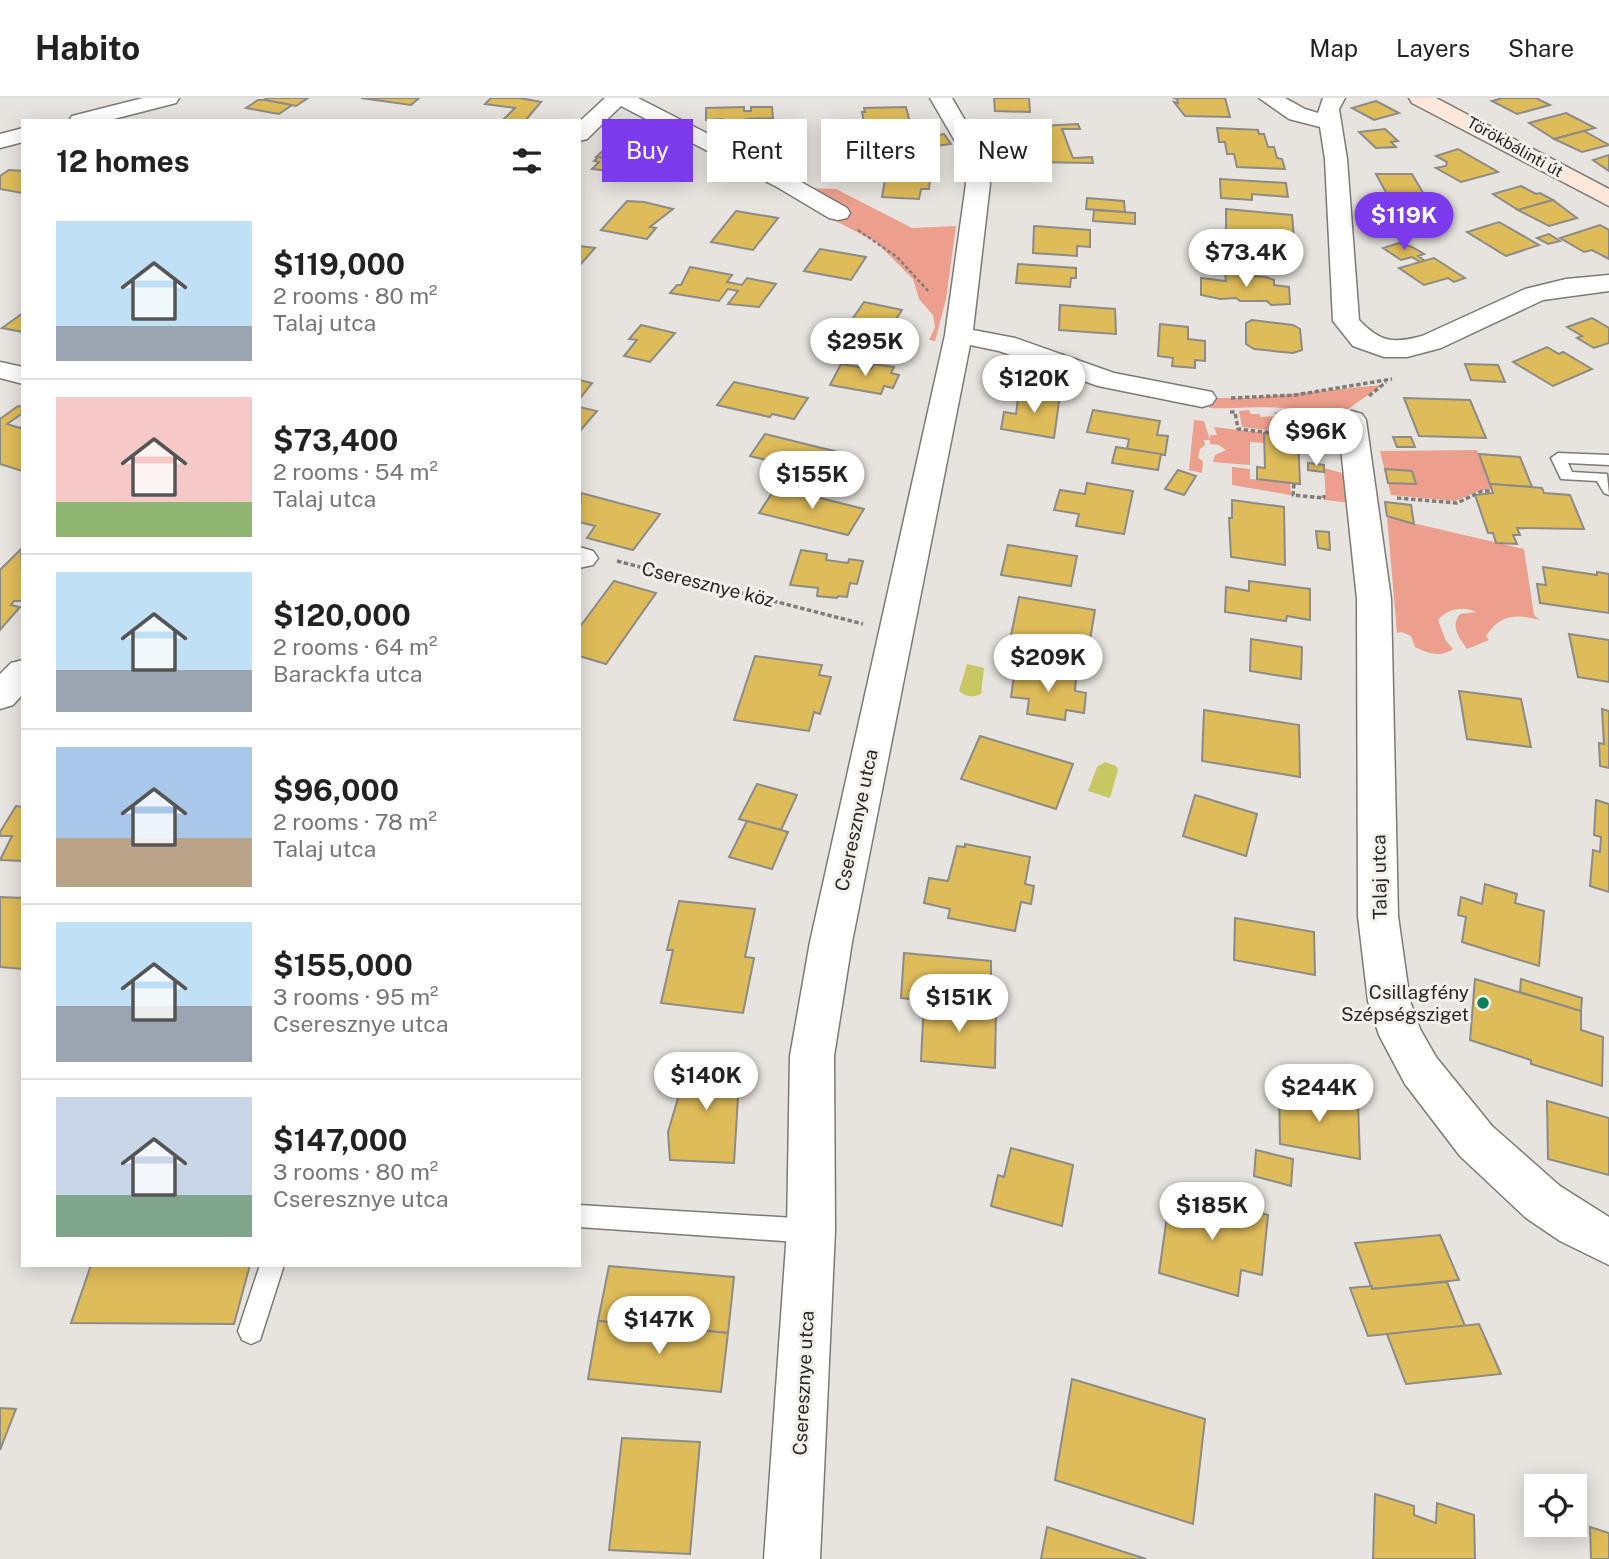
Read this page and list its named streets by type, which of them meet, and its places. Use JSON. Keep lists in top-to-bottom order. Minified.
{"streets":{"street":["Törökbálinti út","Cseresznye utca","Talaj utca"],"path":["Cseresznye köz"]},"places":["Csillagfény Szépségsziget"],"page":{"header":"Habito","nav":["Map","Layers","Share"],"chip":["Buy","Rent","Filters","New"],"heading":"12 homes","price":["$119K","$73.4K","$295K","$120K","$96K","$155K","$209K","$151K","$140K","$244K","$185K","$147K"],"list":[{"name":"$119,000","note":"2 rooms · 80 m² · Talaj utca"},{"name":"$73,400","note":"2 rooms · 54 m² · Talaj utca"},{"name":"$120,000","note":"2 rooms · 64 m² · Barackfa utca"},{"name":"$96,000","note":"2 rooms · 78 m² · Talaj utca"},{"name":"$155,000","note":"3 rooms · 95 m² · Cseresznye utca"},{"name":"$147,000","note":"3 rooms · 80 m² · Cseresznye utca"}]}}
